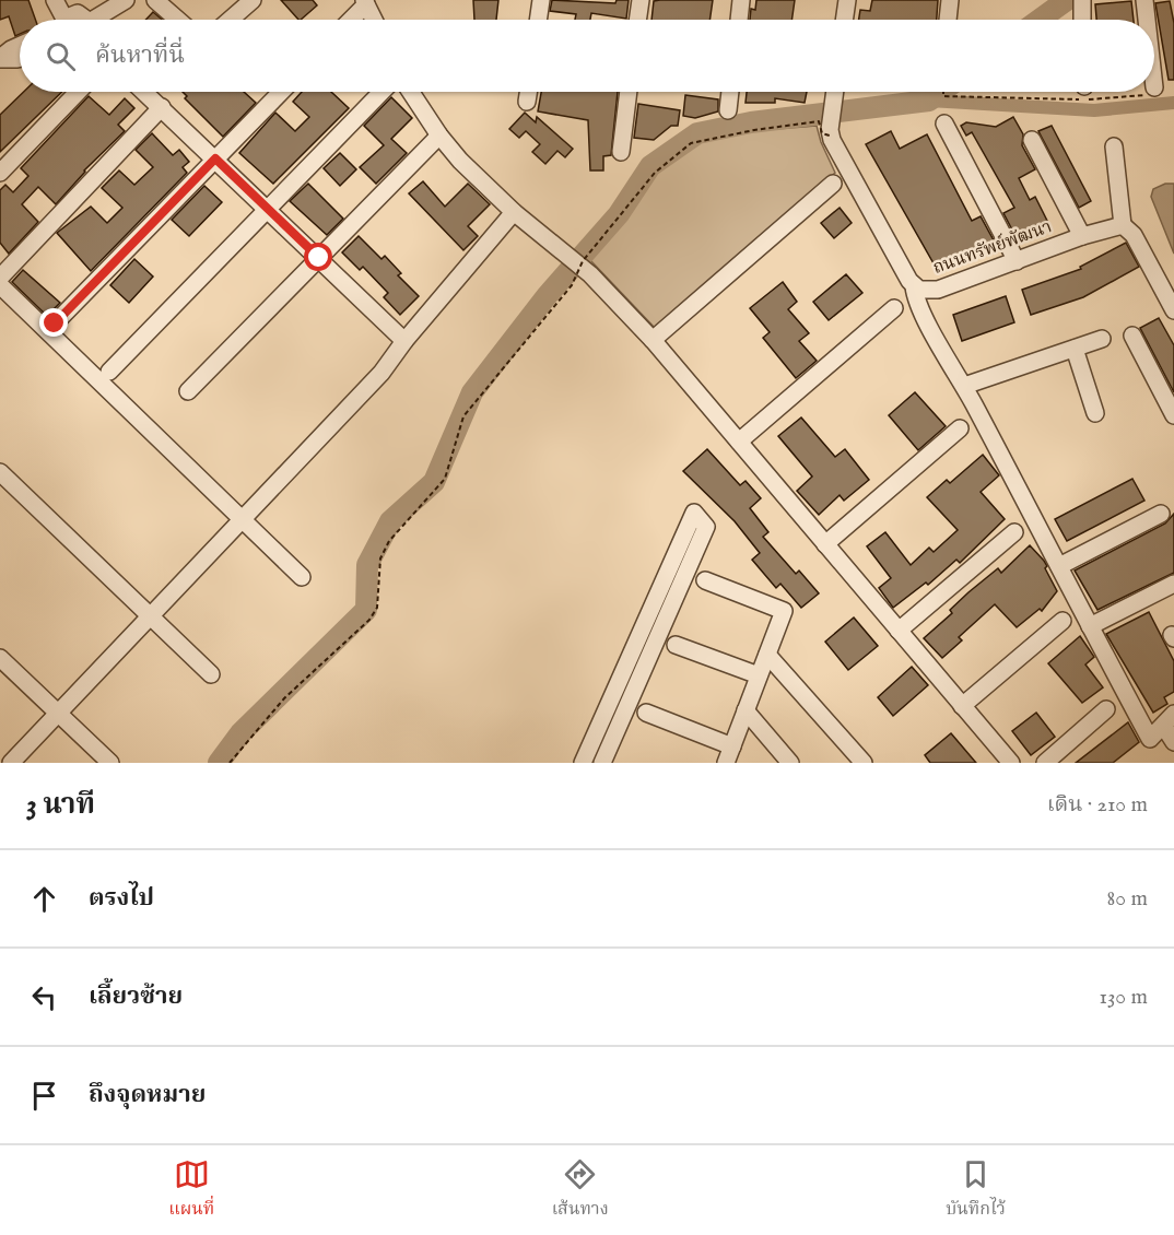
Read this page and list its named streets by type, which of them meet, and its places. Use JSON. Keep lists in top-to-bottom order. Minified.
{"streets":{"street":["ถนนทรัพย์พัฒนา"]},"page":{"search":"ค้นหาที่นี่","heading":["3 นาที","เดิน · 210 m"],"list":[["ตรงไป","80 m"],["เลี้ยวซ้าย","130 m"],"ถึงจุดหมาย"],"nav":["แผนที่","เส้นทาง","บันทึกไว้"]}}
